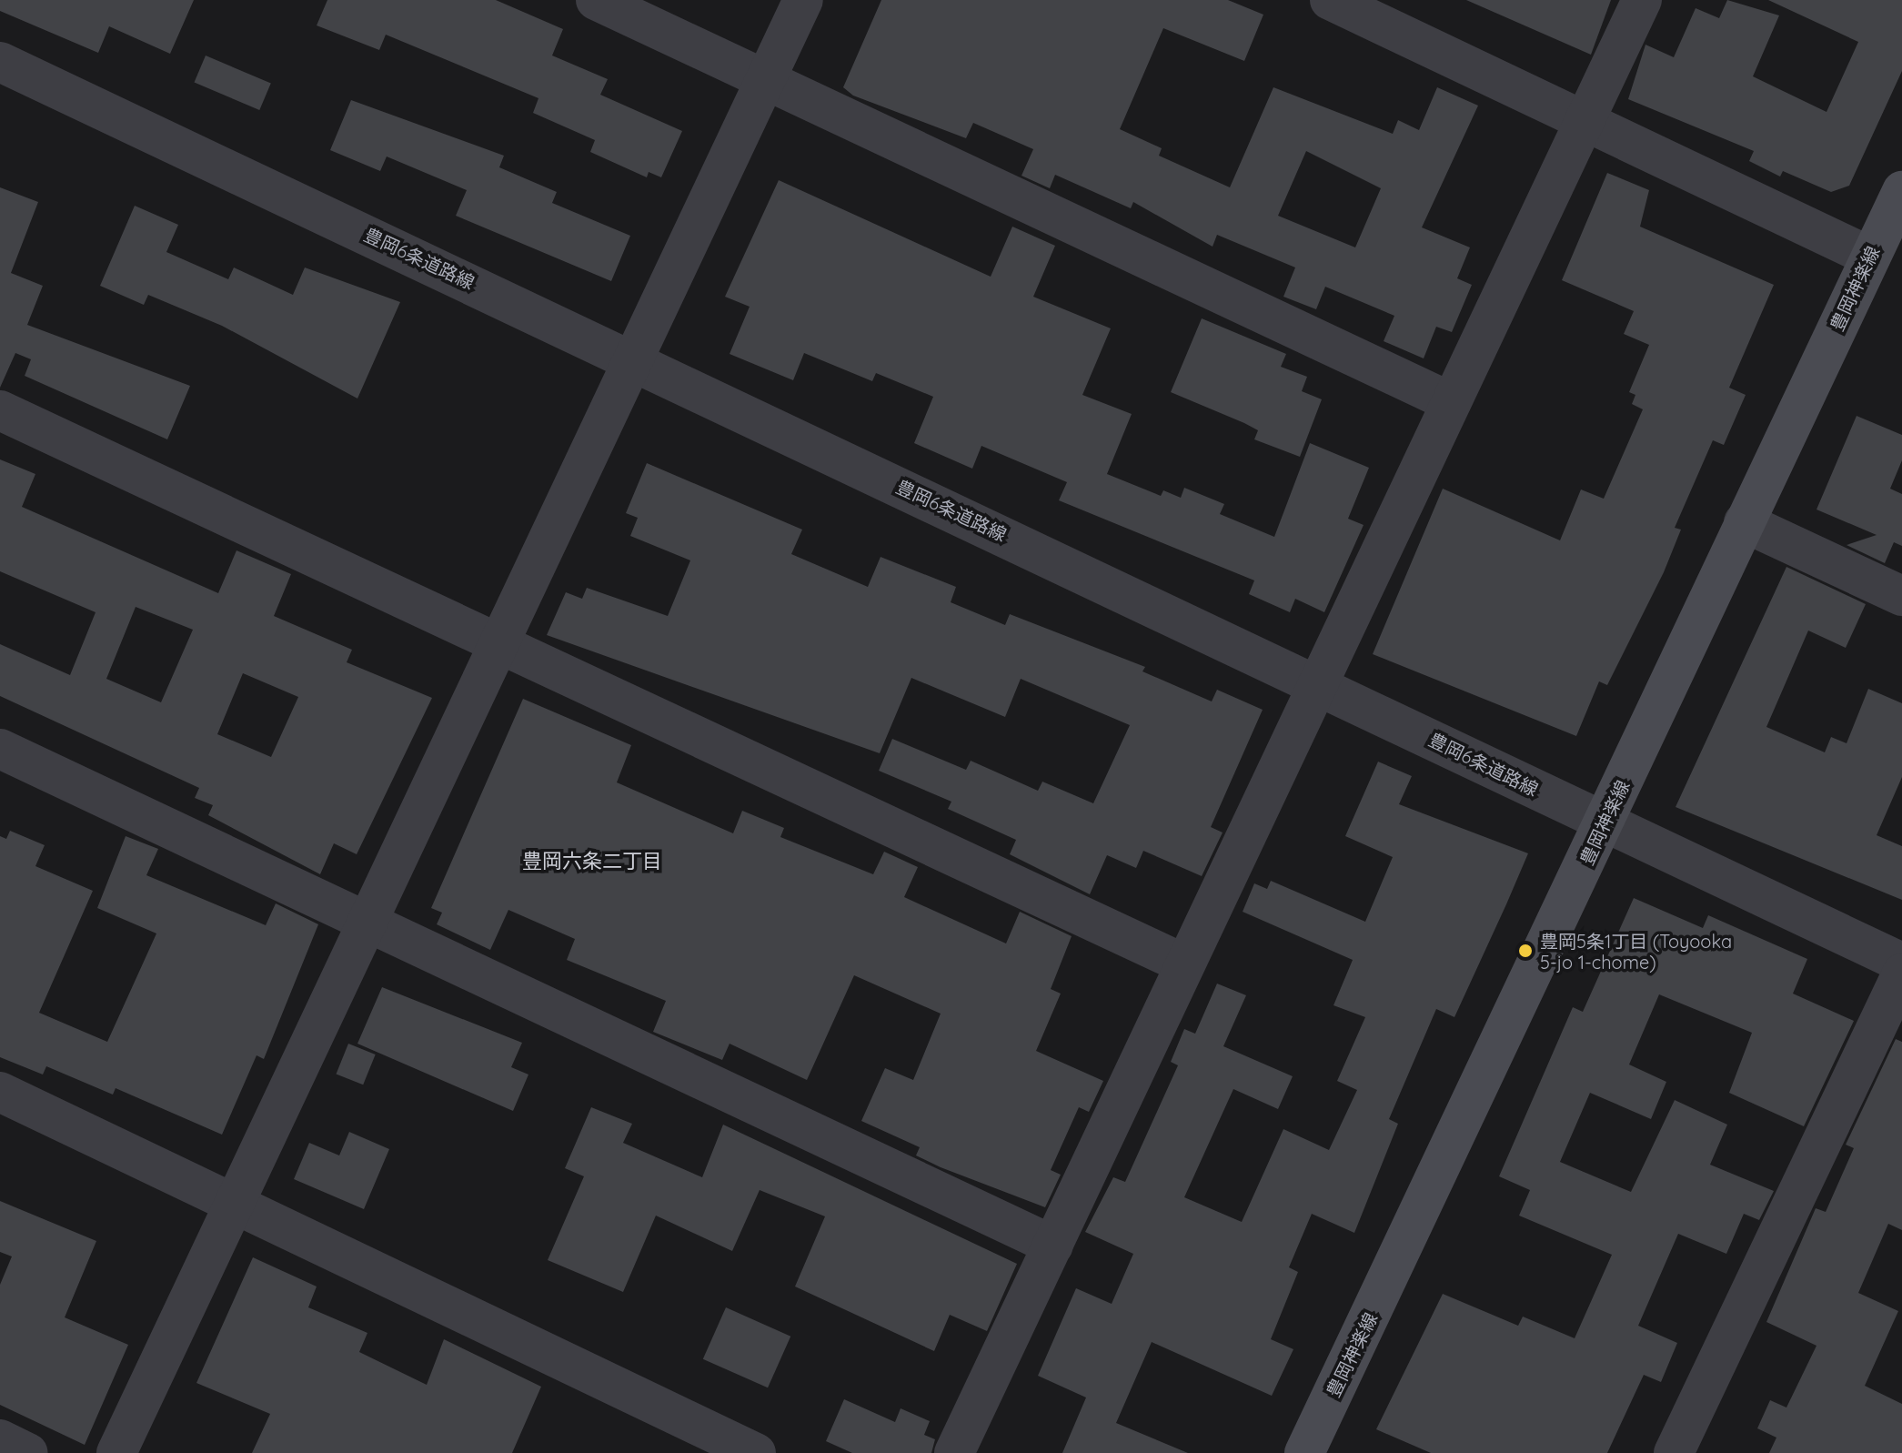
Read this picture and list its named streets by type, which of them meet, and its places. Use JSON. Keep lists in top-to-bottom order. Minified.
{"streets":{"street":["豊岡6条道路線","豊岡神楽線"]},"crossings":[["豊岡6条道路線","豊岡神楽線"]],"districts":["豊岡六条二丁目"],"places":["豊岡5条1丁目 (Toyooka 5-jo 1-chome)"]}
